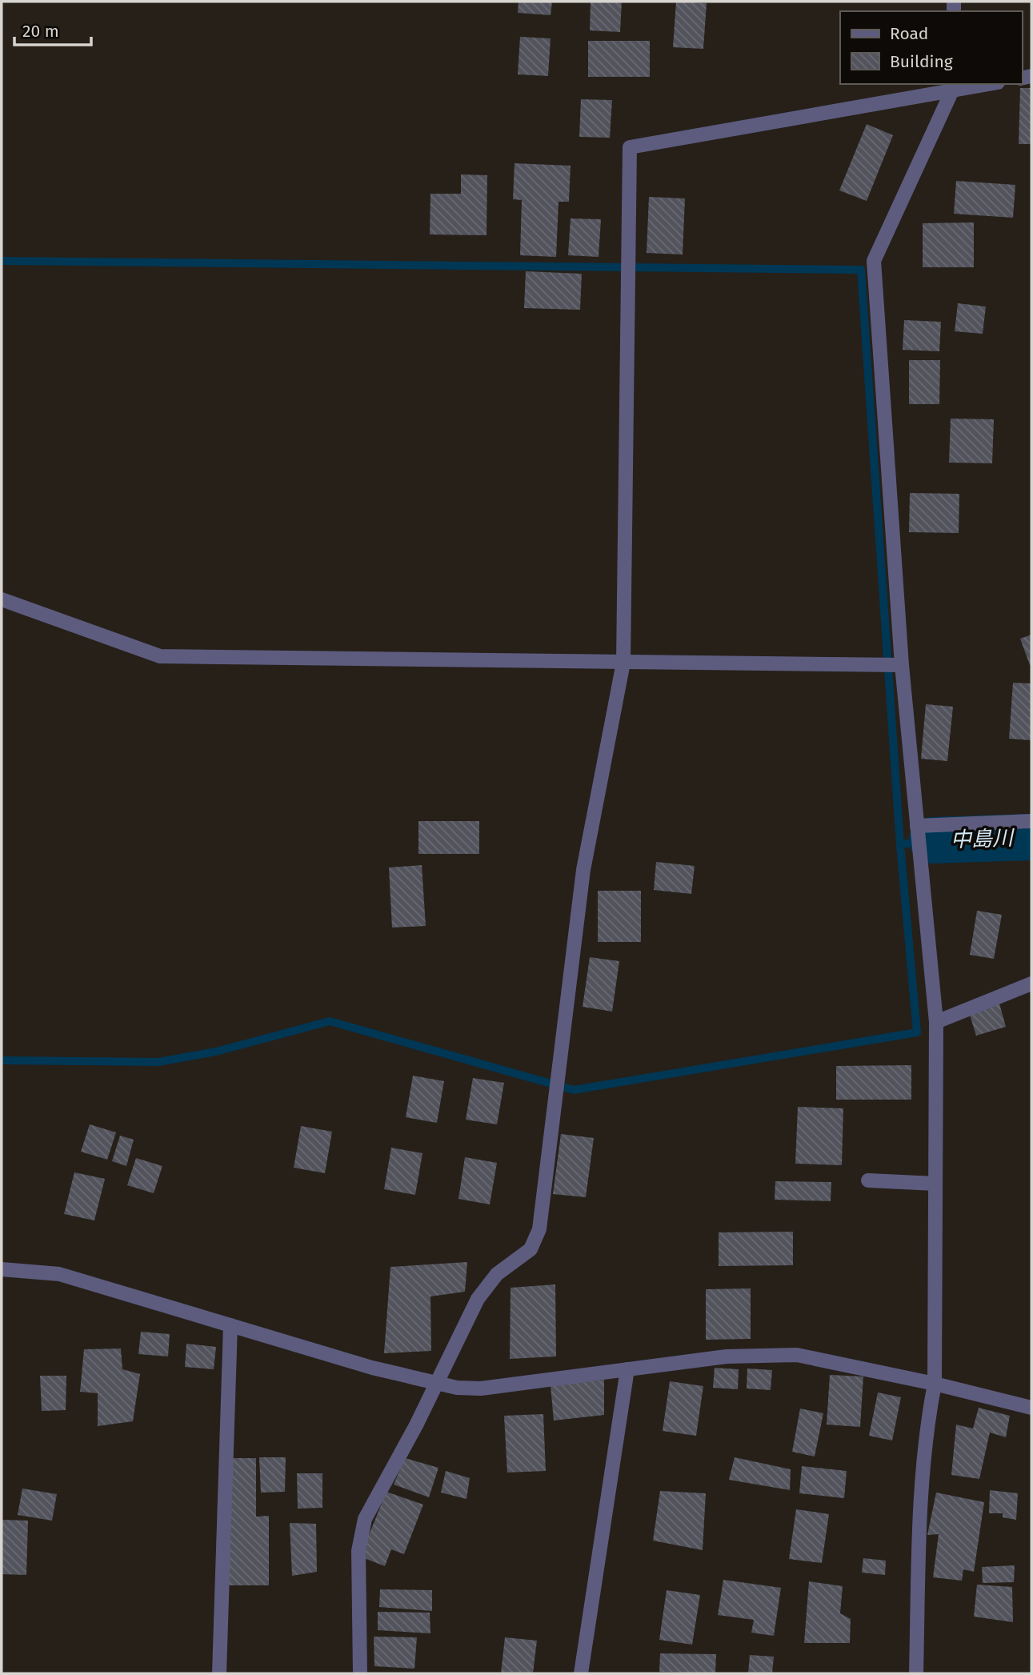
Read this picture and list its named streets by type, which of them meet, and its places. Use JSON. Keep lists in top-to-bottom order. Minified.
{"water":["中島川"],"legend":["Road","Building"],"scale_bar":"20 m"}
